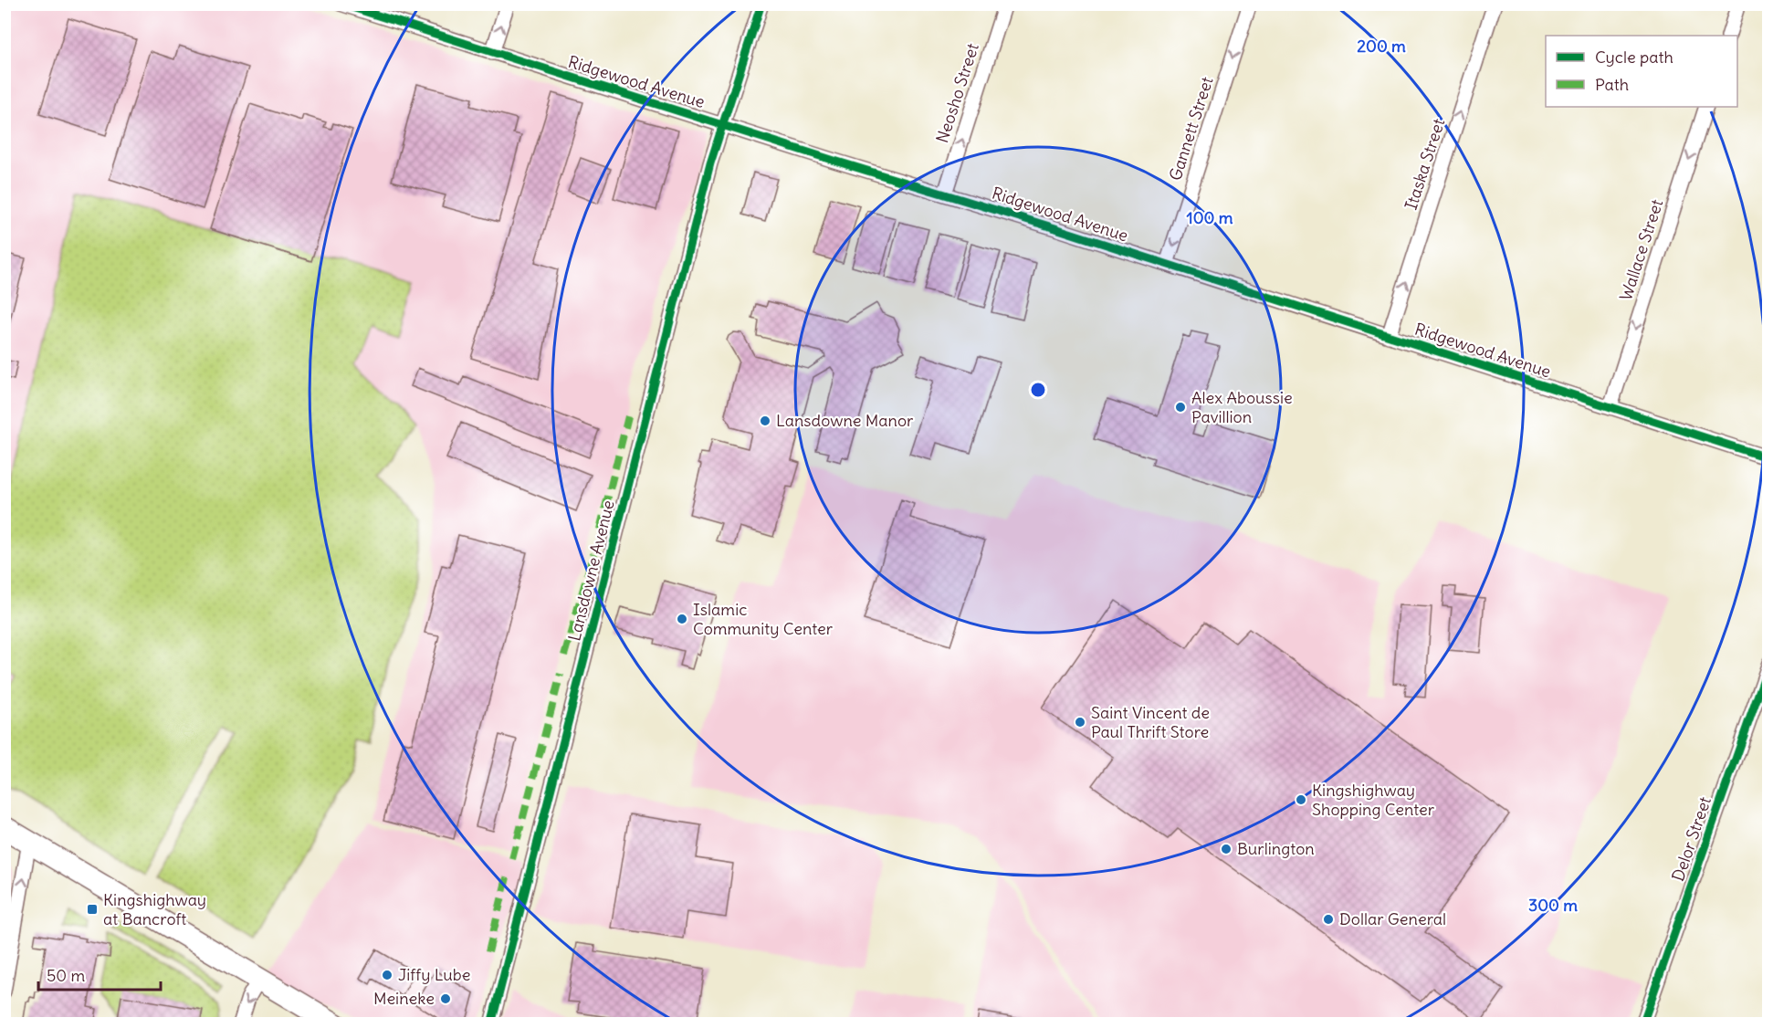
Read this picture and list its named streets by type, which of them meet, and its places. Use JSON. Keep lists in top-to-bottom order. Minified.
{"streets":{"street":["Ridgewood Avenue","Neosho Street","Gannett Street","Itaska Street","Wallace Street","Lansdowne Avenue","Delor Street"]},"crossings":[["Ridgewood Avenue","Neosho Street"],["Ridgewood Avenue","Gannett Street"],["Ridgewood Avenue","Itaska Street"],["Ridgewood Avenue","Wallace Street"],["Ridgewood Avenue","Lansdowne Avenue"]],"one_way":["Neosho Street","Gannett Street","Itaska Street","Wallace Street"],"places":{"other":["Alex Aboussie Pavillion","Lansdowne Manor","Islamic Community Center","Saint Vincent de Paul Thrift Store","Kingshighway Shopping Center","Burlington","Dollar General","Jiffy Lube","Meineke"],"transit":["Kingshighway at Bancroft"]},"legend":["Cycle path","Path"],"scale_bar":"50 m","rings":["200 m","100 m","300 m"]}
